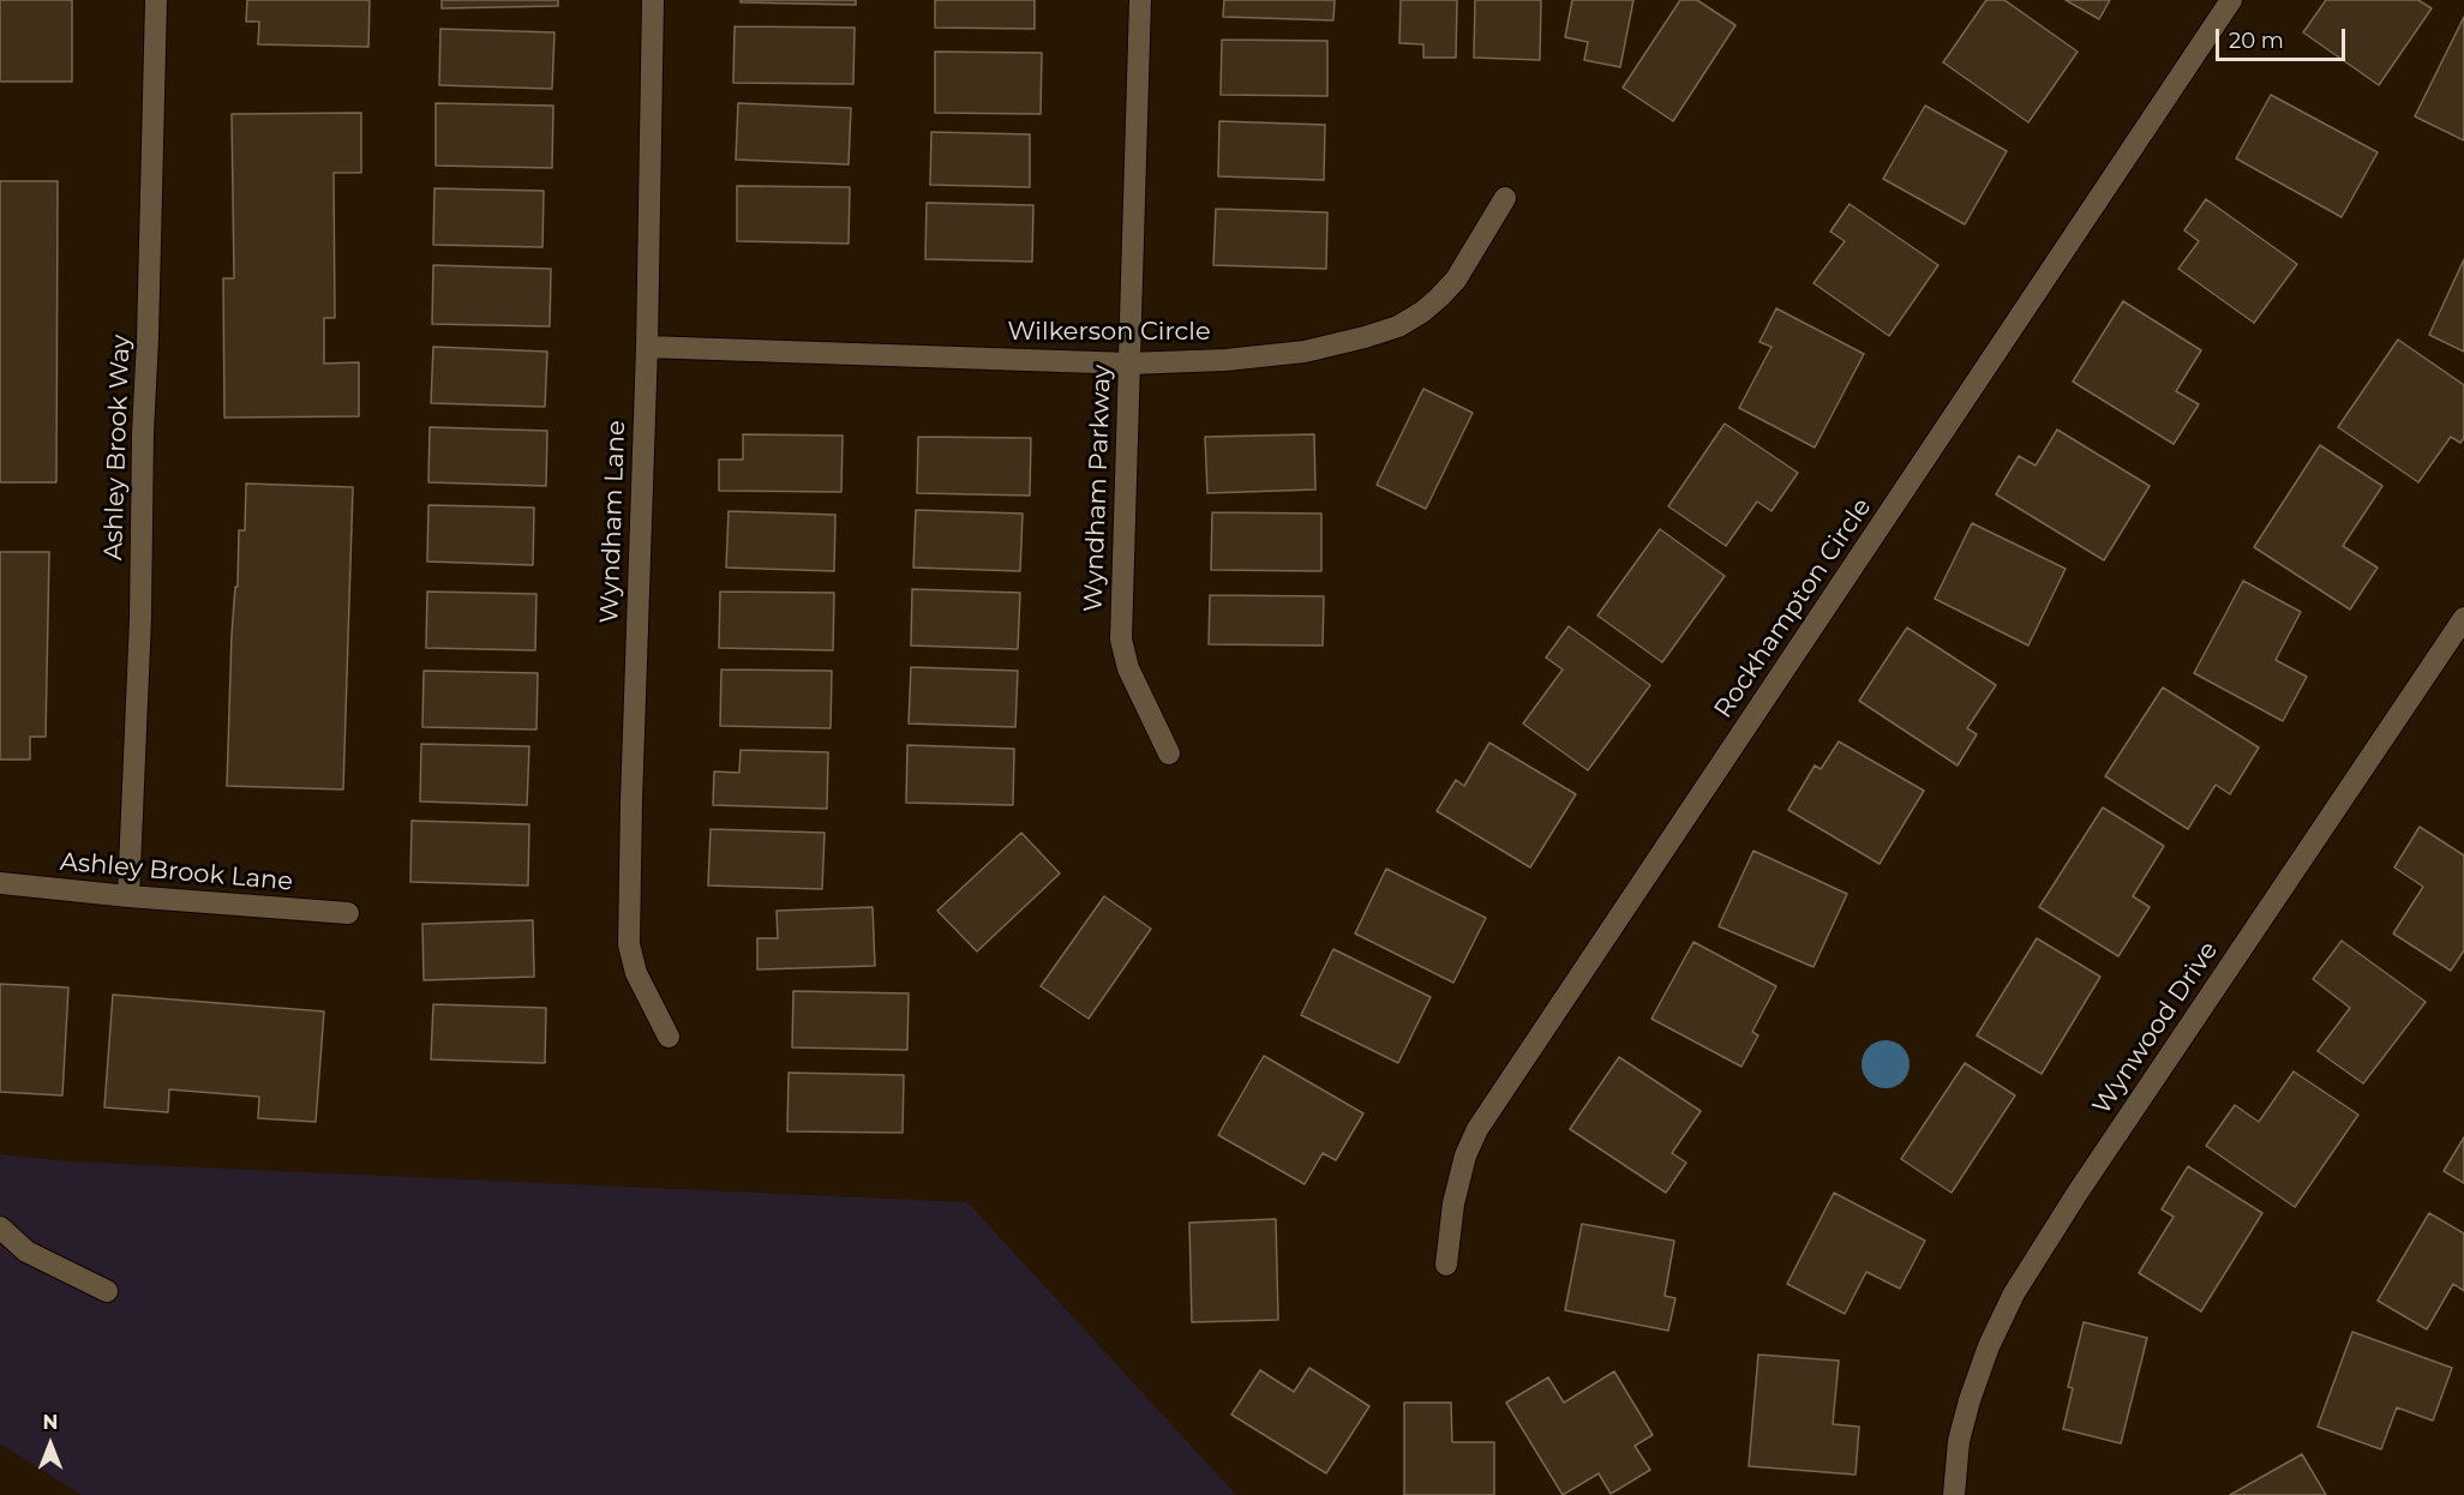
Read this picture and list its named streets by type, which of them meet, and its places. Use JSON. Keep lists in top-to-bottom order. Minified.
{"streets":{"street":["Wilkerson Circle","Ashley Brook Way","Wyndham Parkway","Wyndham Lane","Rockhampton Circle","Ashley Brook Lane","Wynwood Drive"]},"crossings":[["Wilkerson Circle","Wyndham Parkway"],["Wilkerson Circle","Wyndham Lane"],["Ashley Brook Way","Ashley Brook Lane"]],"scale_bar":"20 m","north":"top"}
